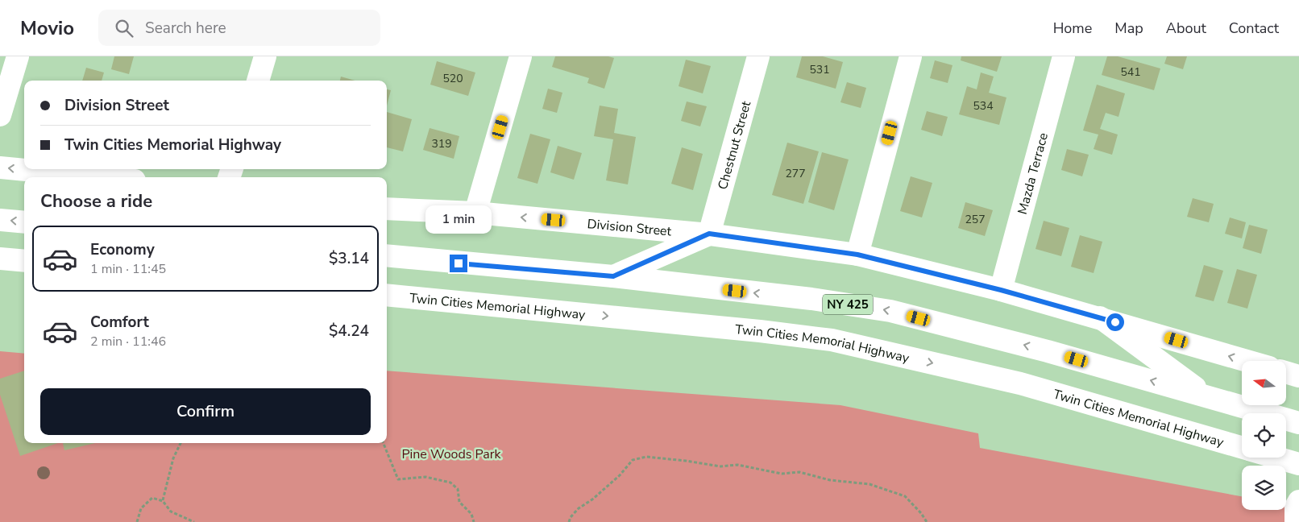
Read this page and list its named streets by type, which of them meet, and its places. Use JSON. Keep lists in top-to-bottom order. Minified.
{"streets":{"main road":["Chestnut Street","Mazda Terrace","Division Street","NY 425","Twin Cities Memorial Highway"]},"crossings":[["Chestnut Street","Division Street"],["Mazda Terrace","Division Street"]],"parks":["Pine Woods Park"],"house_numbers":["531","541","520","534","319","277","257"],"north":"left","page":{"header":"Movio","search":"Search here","nav":["Home","Map","About","Contact"],"banner":["Division Street","Twin Cities Memorial Highway"],"heading":"Choose a ride","bubble":"1 min","list":[{"name":"Economy","note":"1 min · 11:45","value":"$3.14"},{"name":"Comfort","note":"2 min · 11:46","value":"$4.24"}],"buttons":"Confirm"}}
